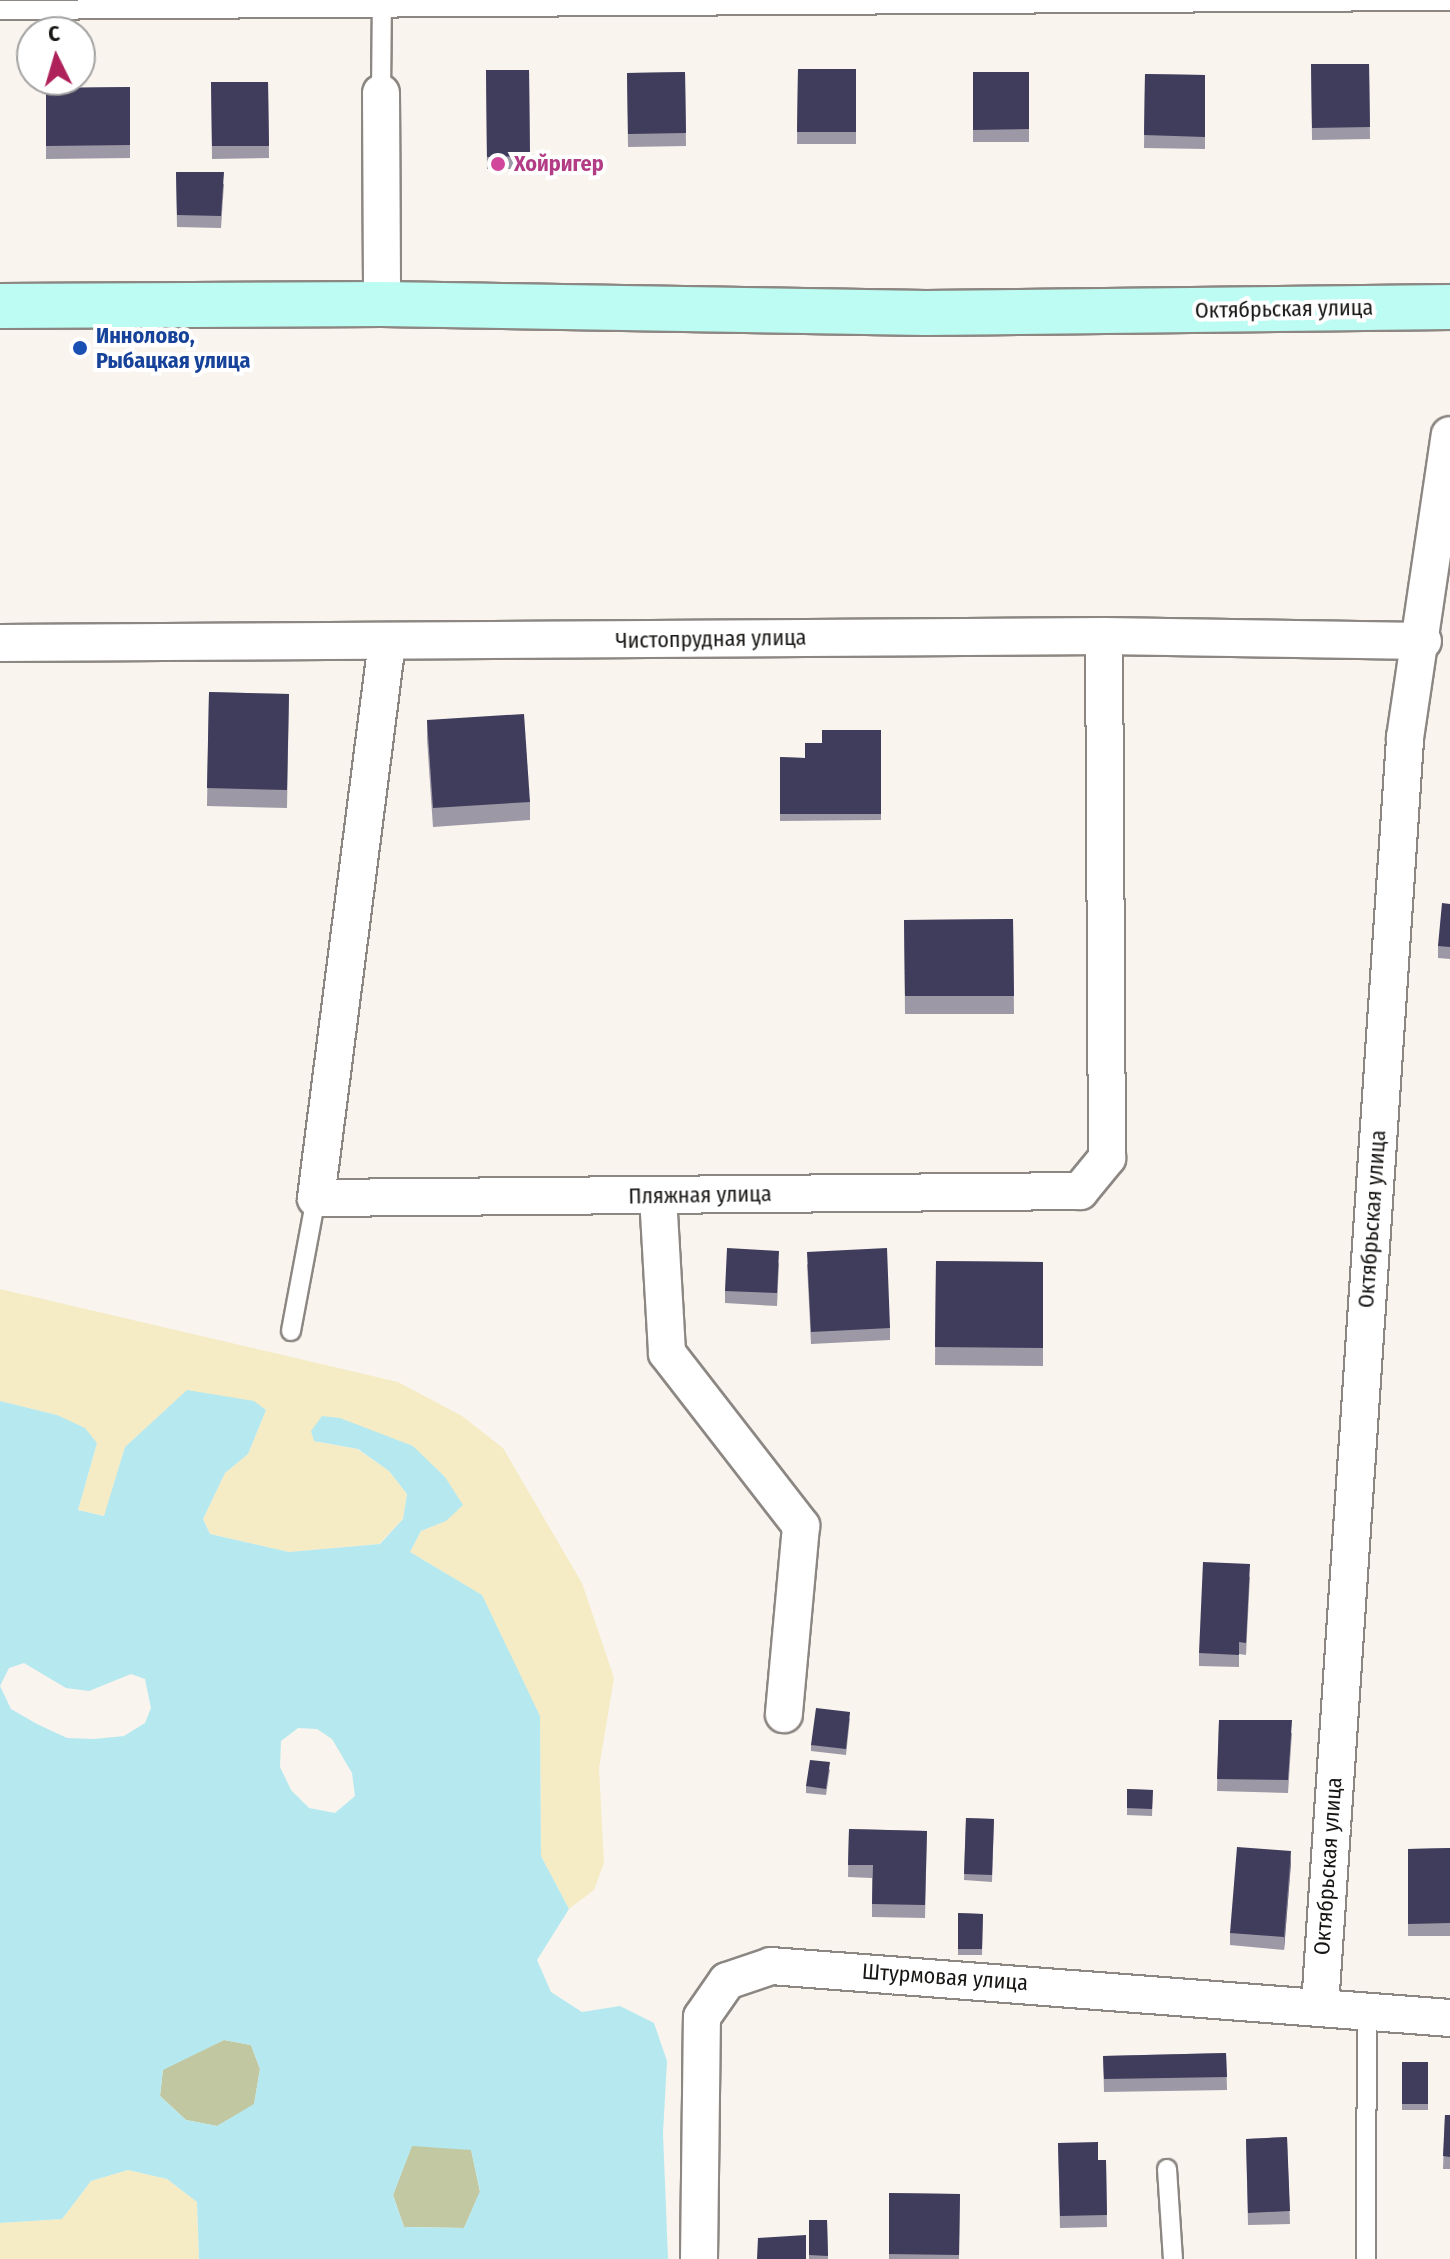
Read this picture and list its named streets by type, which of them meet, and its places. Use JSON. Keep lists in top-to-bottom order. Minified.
{"streets":{"main road":["Октябрьская улица"],"street":["Чистопрудная улица","Пляжная улица","Штурмовая улица"]},"crossings":[["Октябрьская улица","Чистопрудная улица"],["Октябрьская улица","Штурмовая улица"],["Чистопрудная улица","Пляжная улица"]],"places":["Хойригер","Иннолово, Рыбацкая улица"],"north":"top"}
